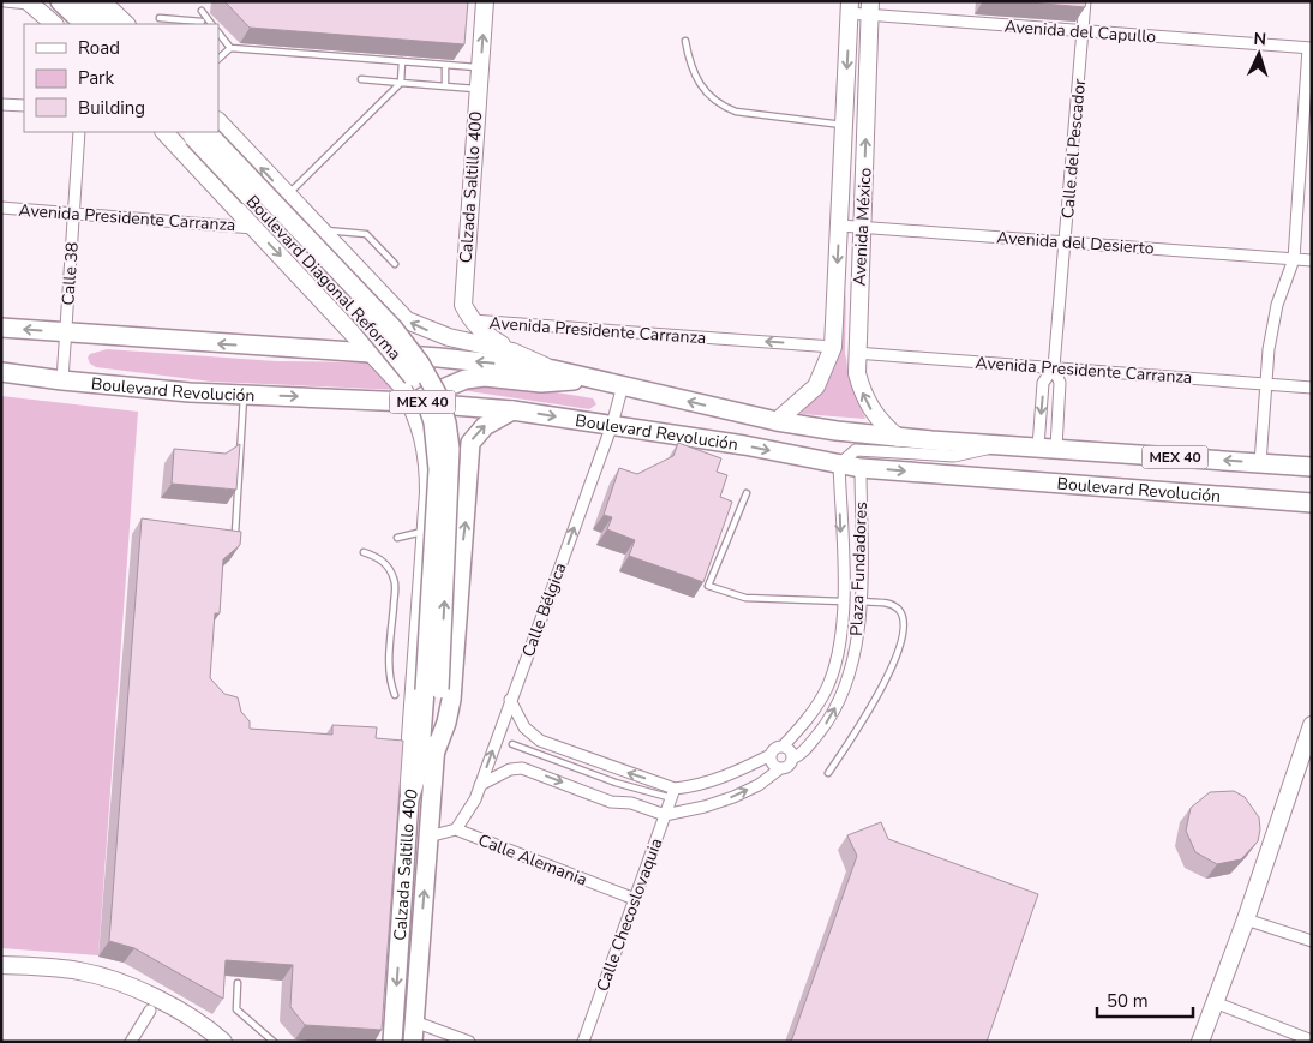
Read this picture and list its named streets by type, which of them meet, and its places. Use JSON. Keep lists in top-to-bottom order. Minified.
{"streets":{"main road":["Calzada Saltillo 400","Boulevard Diagonal Reforma","Boulevard Revolución","MEX 40"],"street":["Avenida del Capullo","Calle del Pescador","Avenida Presidente Carranza","Avenida México","Avenida del Desierto","Calle 38","Plaza Fundadores","Calle Bélgica","Calle Alemania","Calle Checoslovaquia"]},"crossings":[["Avenida del Capullo","Calle del Pescador"],["Avenida del Capullo","Avenida México"],["Calle del Pescador","Avenida Presidente Carranza"],["Calle del Pescador","Avenida del Desierto"],["Calzada Saltillo 400","Avenida Presidente Carranza"],["Calzada Saltillo 400","Boulevard Diagonal Reforma"],["Avenida Presidente Carranza","Avenida México"],["Avenida Presidente Carranza","Calle 38"],["Avenida México","Avenida del Desierto"],["Avenida México","MEX 40"],["Calle 38","Boulevard Revolución"],["Calle 38","MEX 40"],["Boulevard Revolución","Plaza Fundadores"],["Boulevard Revolución","Calle Bélgica"],["MEX 40","Calle Bélgica"],["Calle Bélgica","Calle Alemania"],["Calle Alemania","Calle Checoslovaquia"]],"one_way":["Calle Bélgica"],"legend":["Road","Park","Building"],"scale_bar":"50 m","north":"top"}
